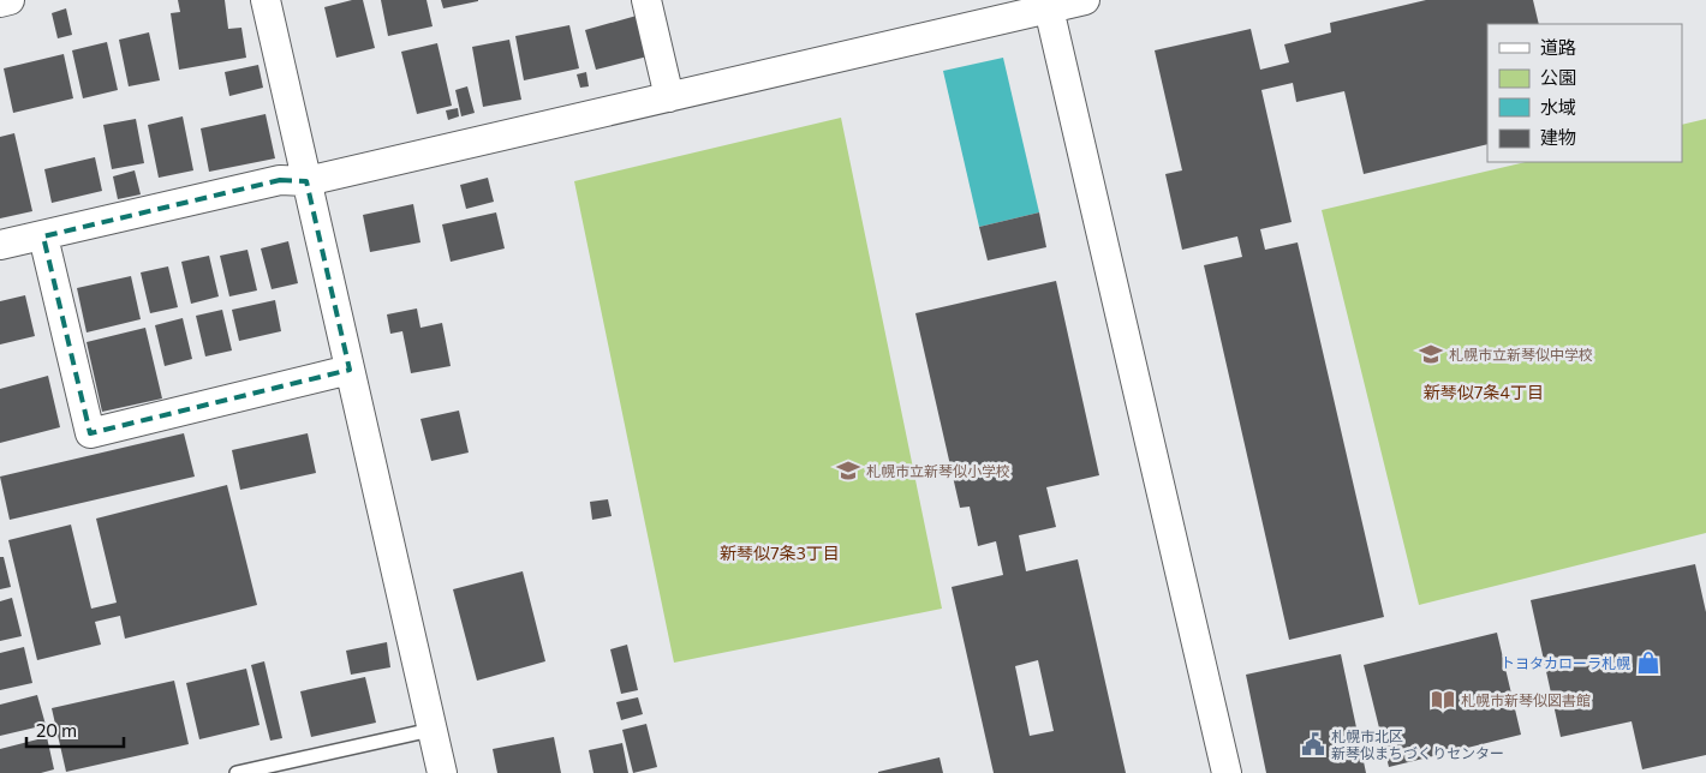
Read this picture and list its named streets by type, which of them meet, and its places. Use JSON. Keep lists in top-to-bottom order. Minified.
{"districts":["新琴似7条4丁目","新琴似7条3丁目"],"places":{"school or university":["札幌市立新琴似中学校","札幌市立新琴似小学校"],"shop":["トヨタカローラ札幌"],"library":["札幌市新琴似図書館"],"public building":["札幌市北区 新琴似まちづくりセンター"]},"legend":["道路","公園","水域","建物"],"scale_bar":"20 m"}
